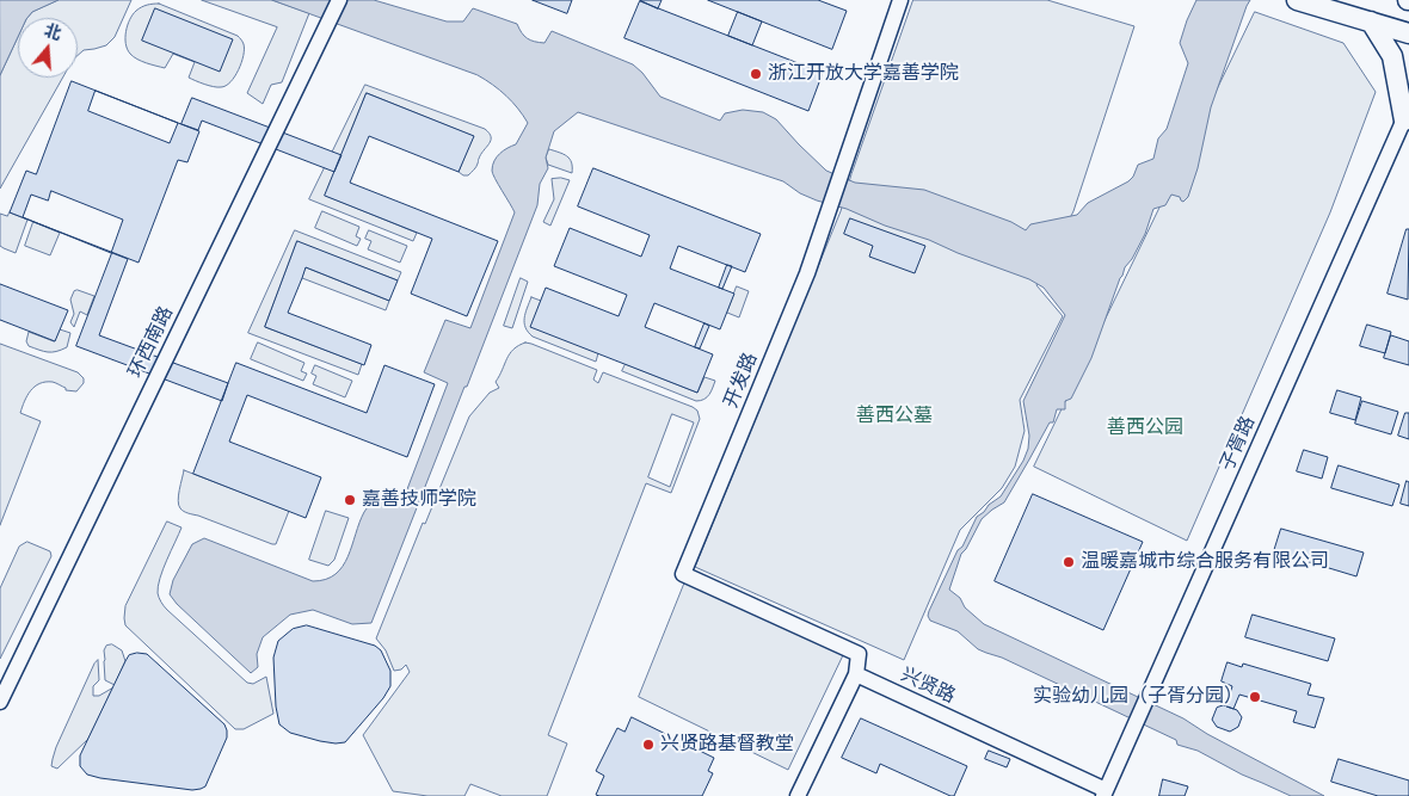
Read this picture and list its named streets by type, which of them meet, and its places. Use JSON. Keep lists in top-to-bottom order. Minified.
{"streets":{"street":["环西南路","开发路","子胥路","兴贤路"]},"crossings":[["开发路","兴贤路"],["子胥路","兴贤路"]],"parks":["善西公墓","善西公园"],"places":["浙江开放大学嘉善学院","嘉善技师学院","温暖嘉城市综合服务有限公司","实验幼儿园（子胥分园）","兴贤路基督教堂"],"north":"top"}
